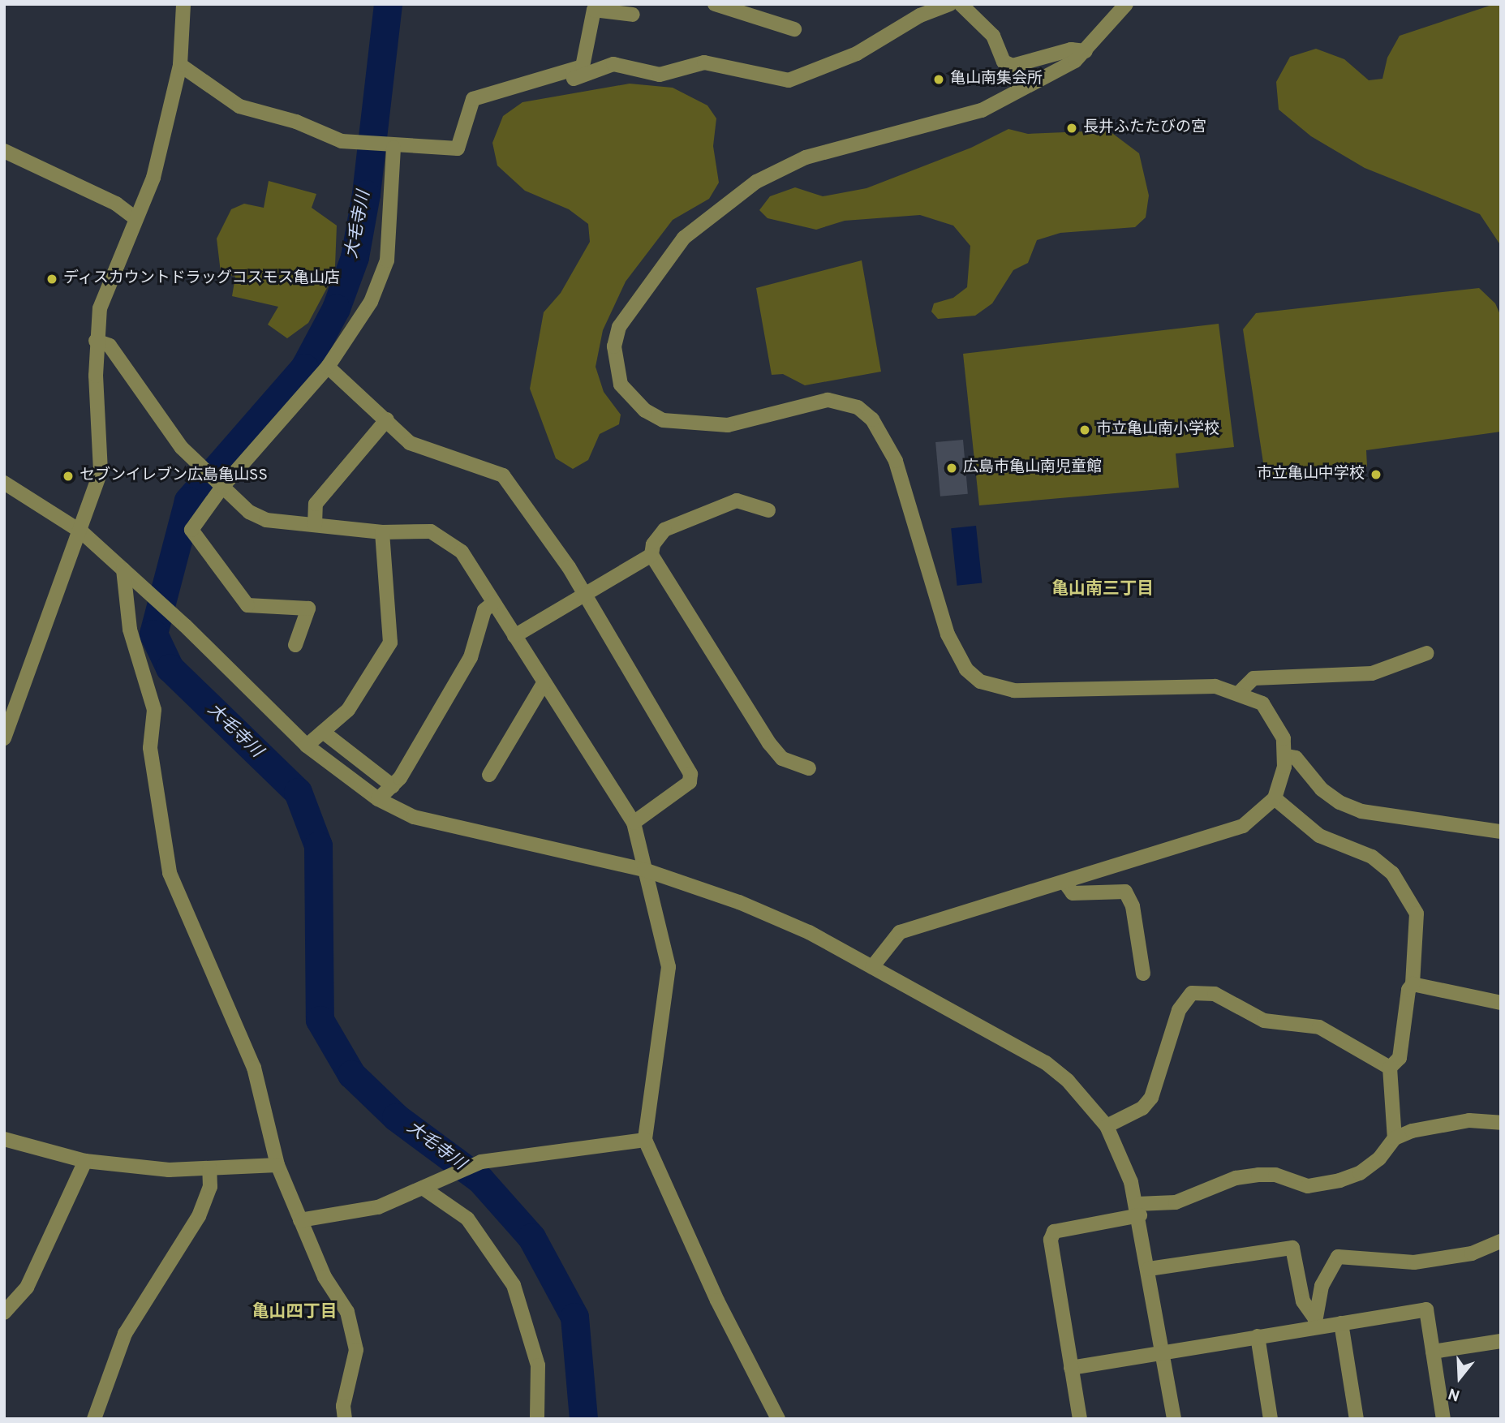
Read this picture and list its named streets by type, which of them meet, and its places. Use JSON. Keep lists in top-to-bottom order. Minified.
{"districts":["亀山南三丁目","亀山四丁目"],"water":["大毛寺川"],"places":["亀山南集会所","長井ふたたびの宮","ディスカウントドラッグコスモス亀山店","市立亀山南小学校","広島市亀山南児童館","市立亀山中学校","セブンイレブン広島亀山SS"],"north":"bottom"}
